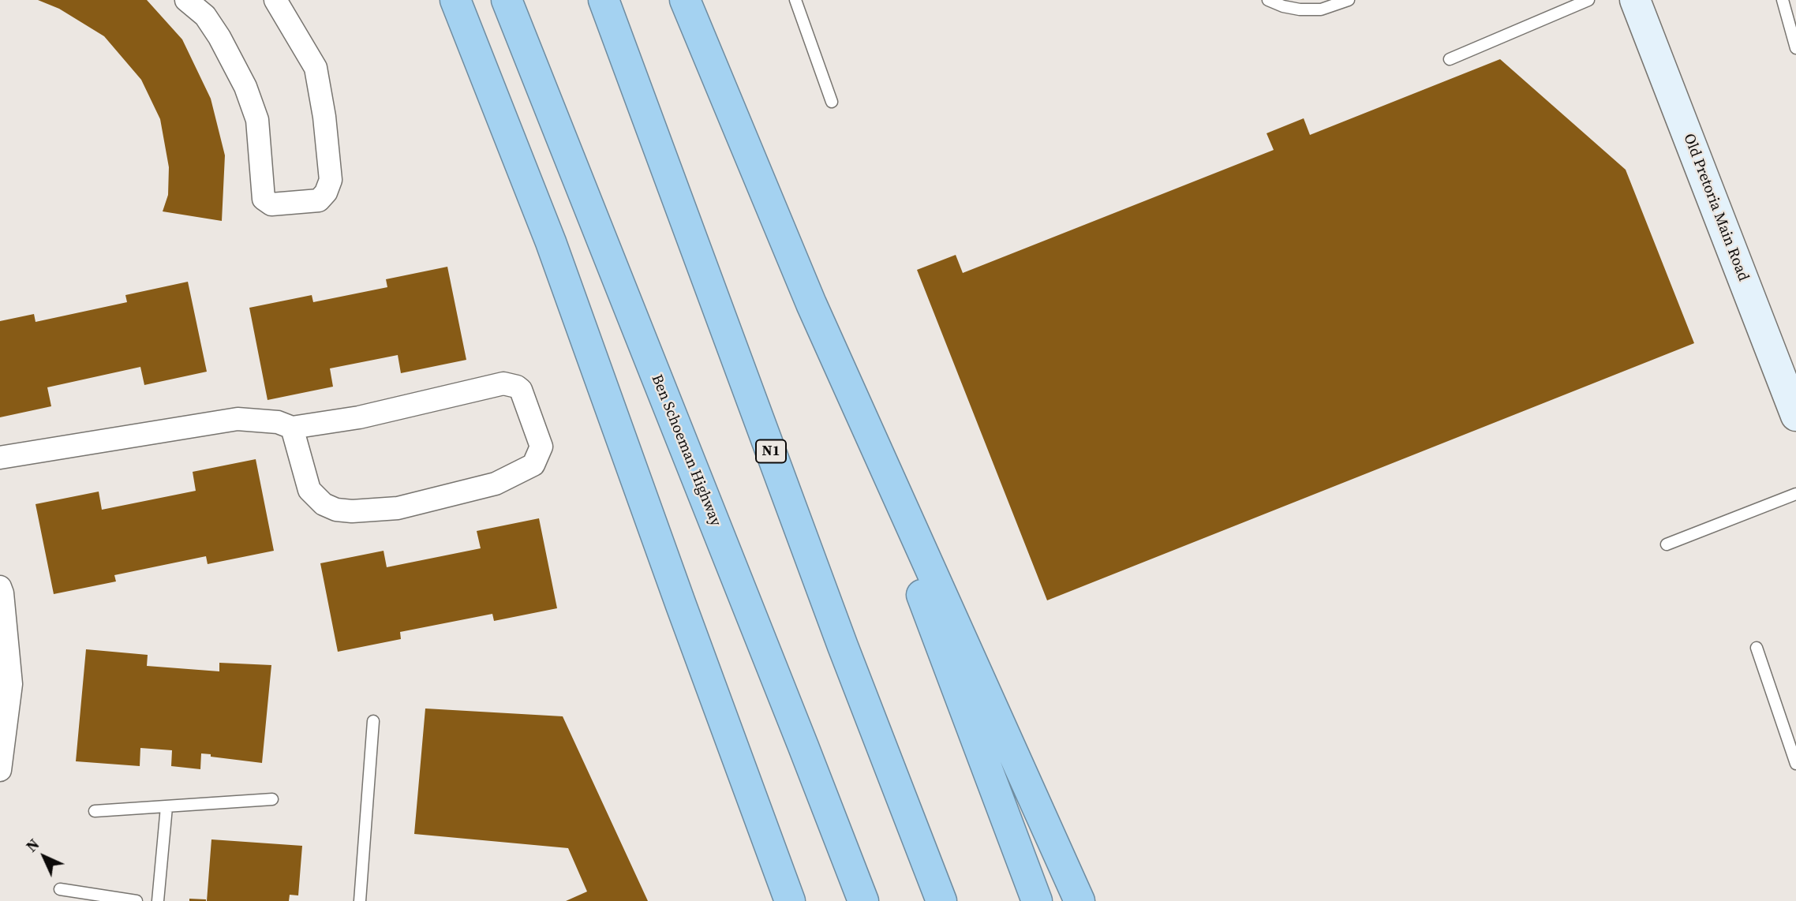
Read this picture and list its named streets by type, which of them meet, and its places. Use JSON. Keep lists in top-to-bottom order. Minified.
{"streets":{"highway":["Ben Schoeman Highway","N1"],"main road":["Old Pretoria Main Road"]},"north":"top left"}
